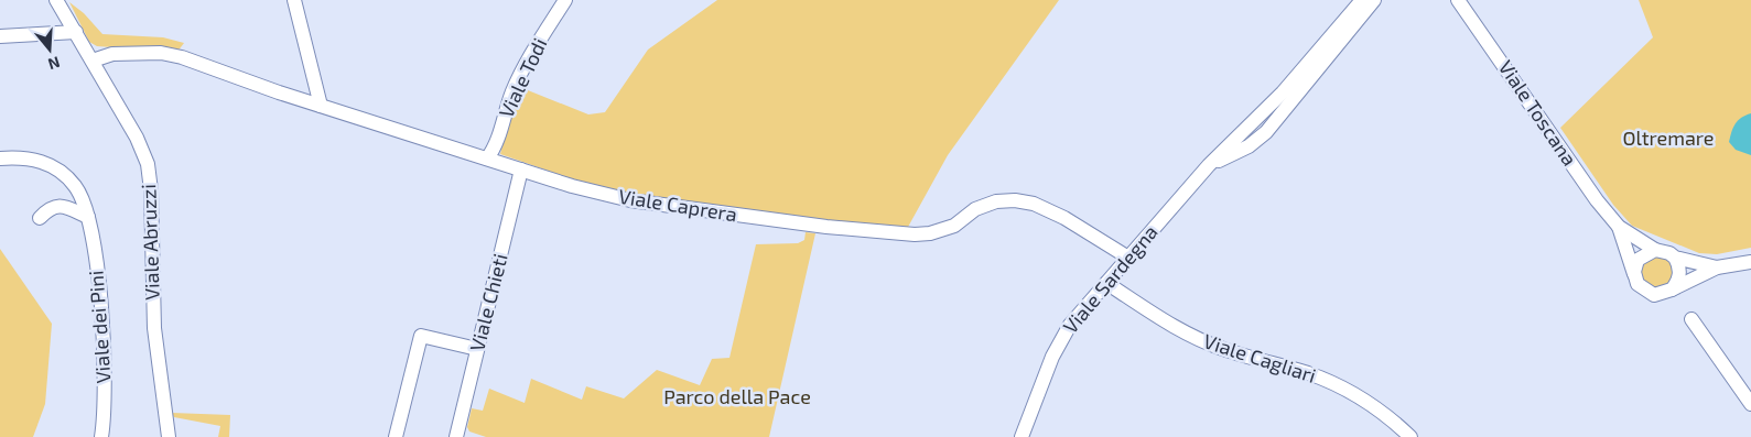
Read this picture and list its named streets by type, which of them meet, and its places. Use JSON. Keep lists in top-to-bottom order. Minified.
{"streets":{"street":["Viale Todi","Viale Toscana","Viale Caprera","Viale Abruzzi","Viale Sardegna","Viale Chieti","Viale dei Pini","Viale Cagliari"]},"crossings":[["Viale Todi","Viale Caprera"],["Viale Caprera","Viale Abruzzi"],["Viale Caprera","Viale Sardegna"],["Viale Caprera","Viale Chieti"],["Viale Sardegna","Viale Cagliari"]],"parks":["Oltremare","Parco della Pace"],"north":"bottom"}
